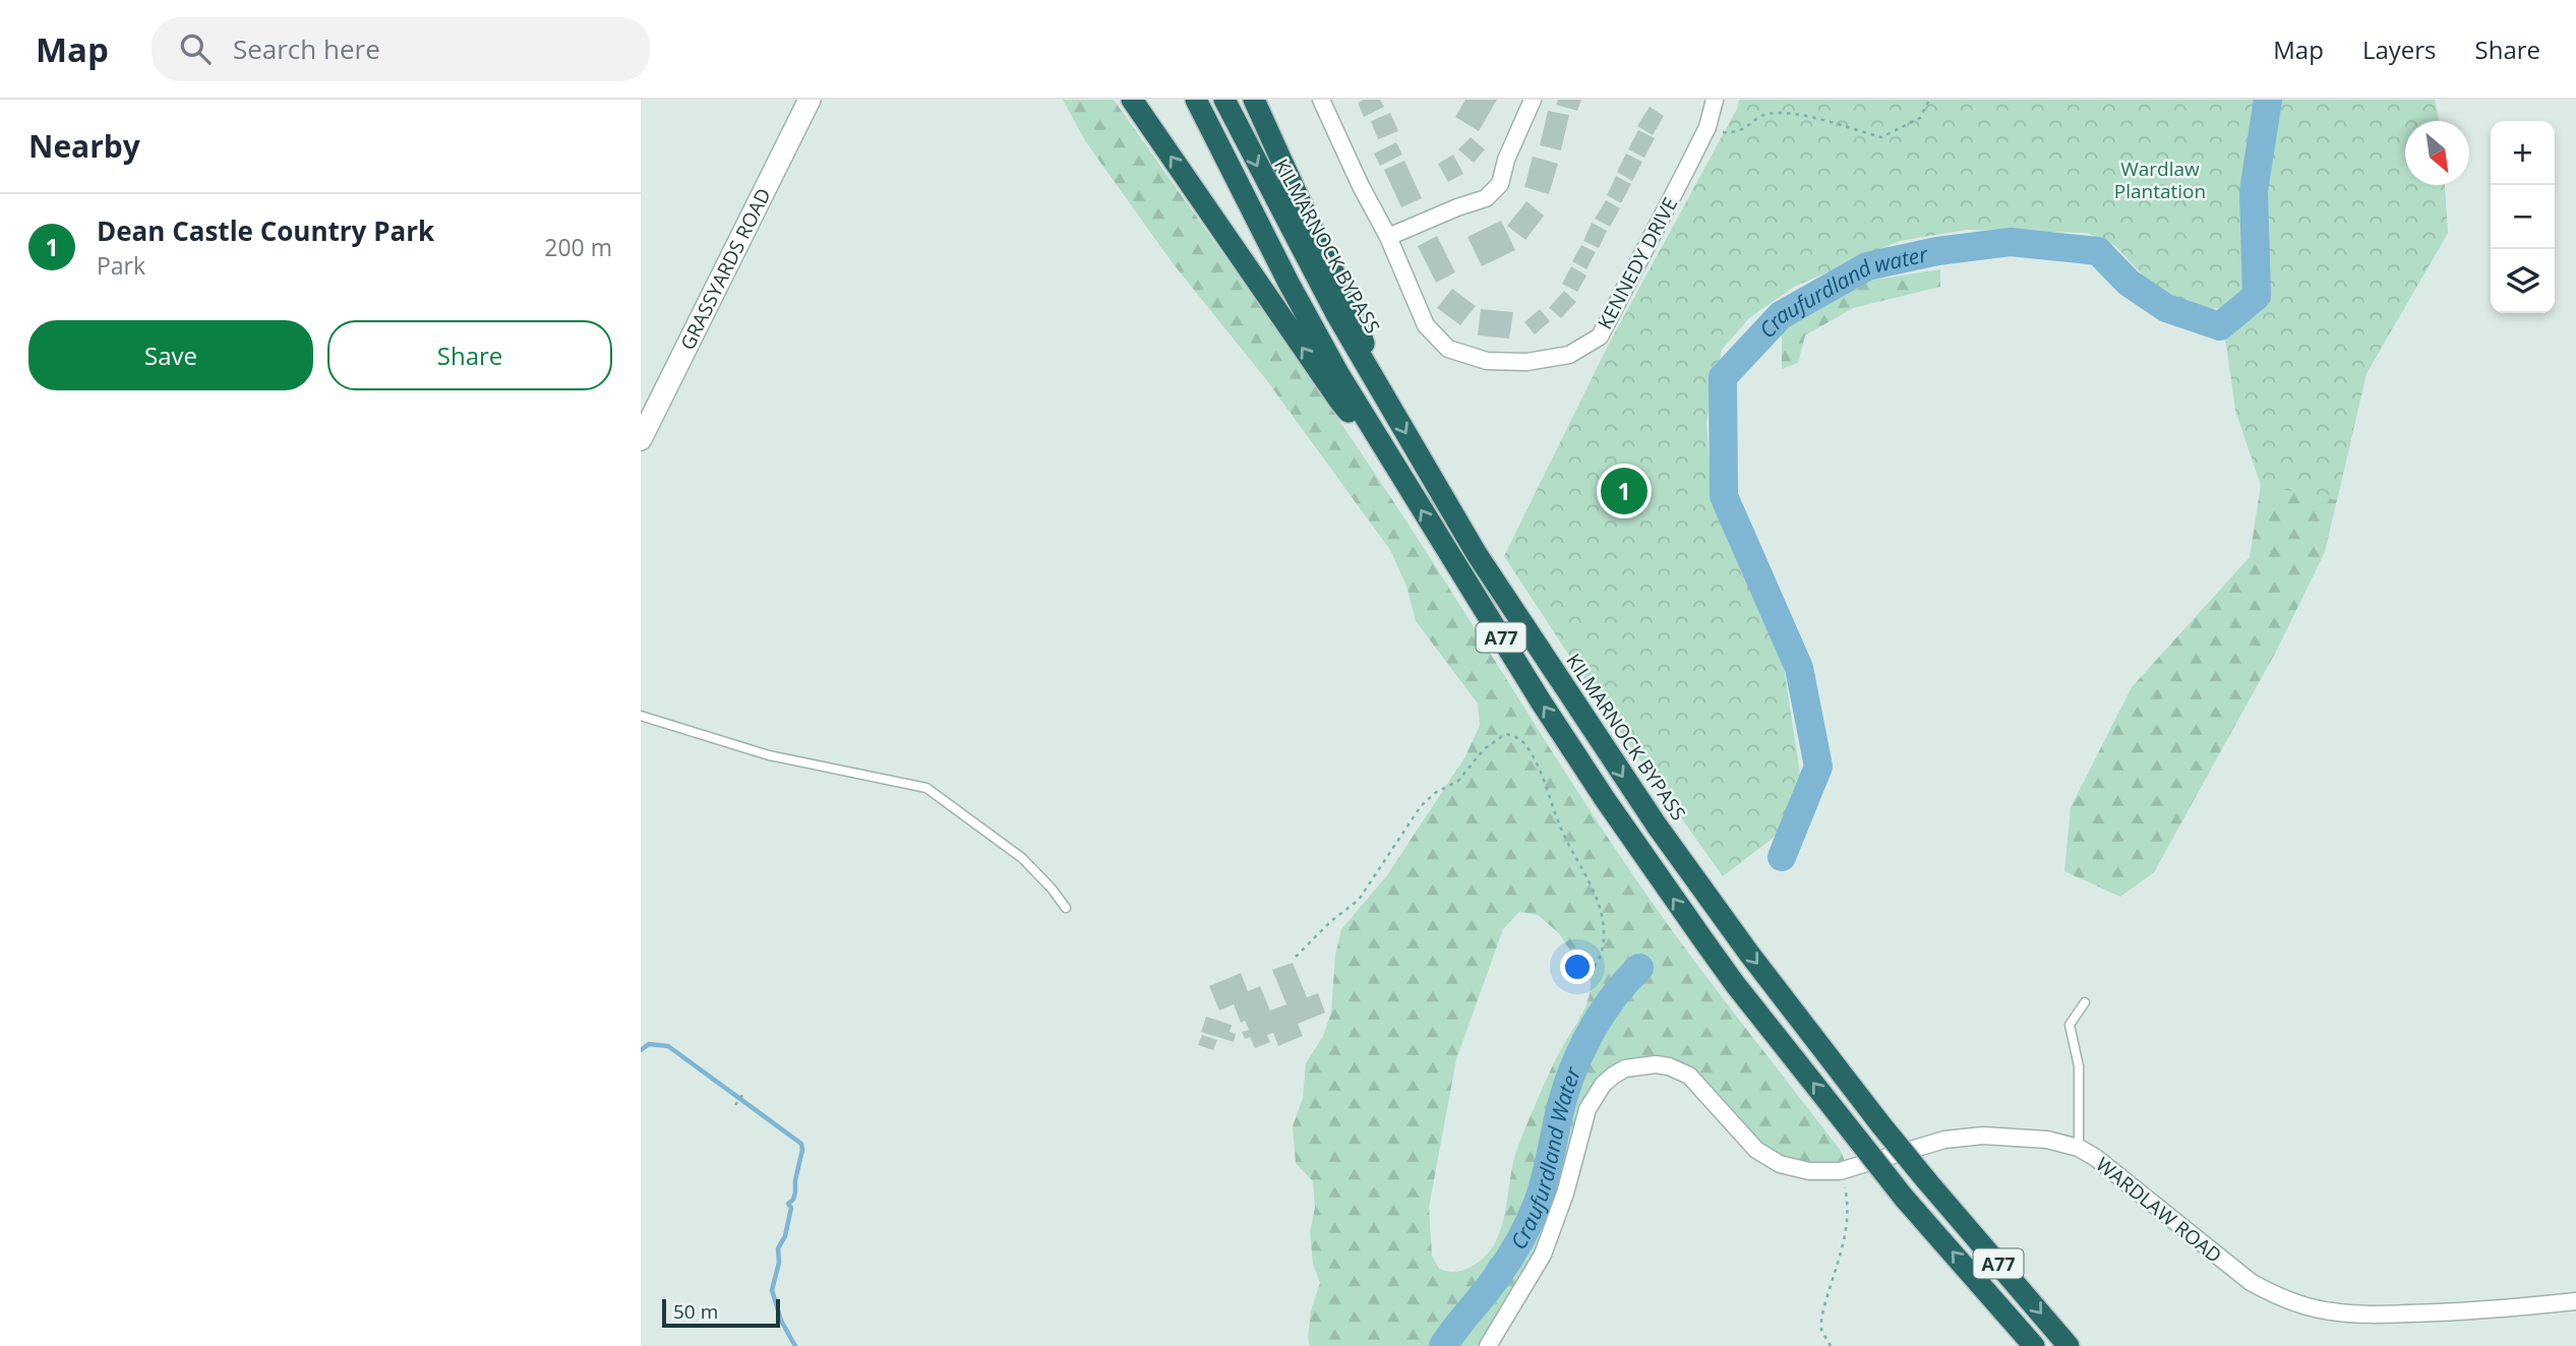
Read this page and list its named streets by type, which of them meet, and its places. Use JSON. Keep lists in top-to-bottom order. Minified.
{"streets":{"highway":["KILMARNOCK BYPASS","A77"],"street":["KENNEDY DRIVE","GRASSYARDS ROAD","WARDLAW ROAD"]},"crossings":[["KILMARNOCK BYPASS","A77"]],"water":["Craufurdland water","Craufurdland Water"],"parks":["Wardlaw Plantation"],"scale_bar":"50 m","north":"bottom right","page":{"header":"Map","search":"Search here","nav":["Map","Layers","Share"],"heading":"Nearby","map_buttons":["+","−"],"list":[{"mark":"1","name":"Dean Castle Country Park","note":"Park","value":"200 m"}],"buttons":["Save","Share"],"pins":"1","scale":"50 m"}}
